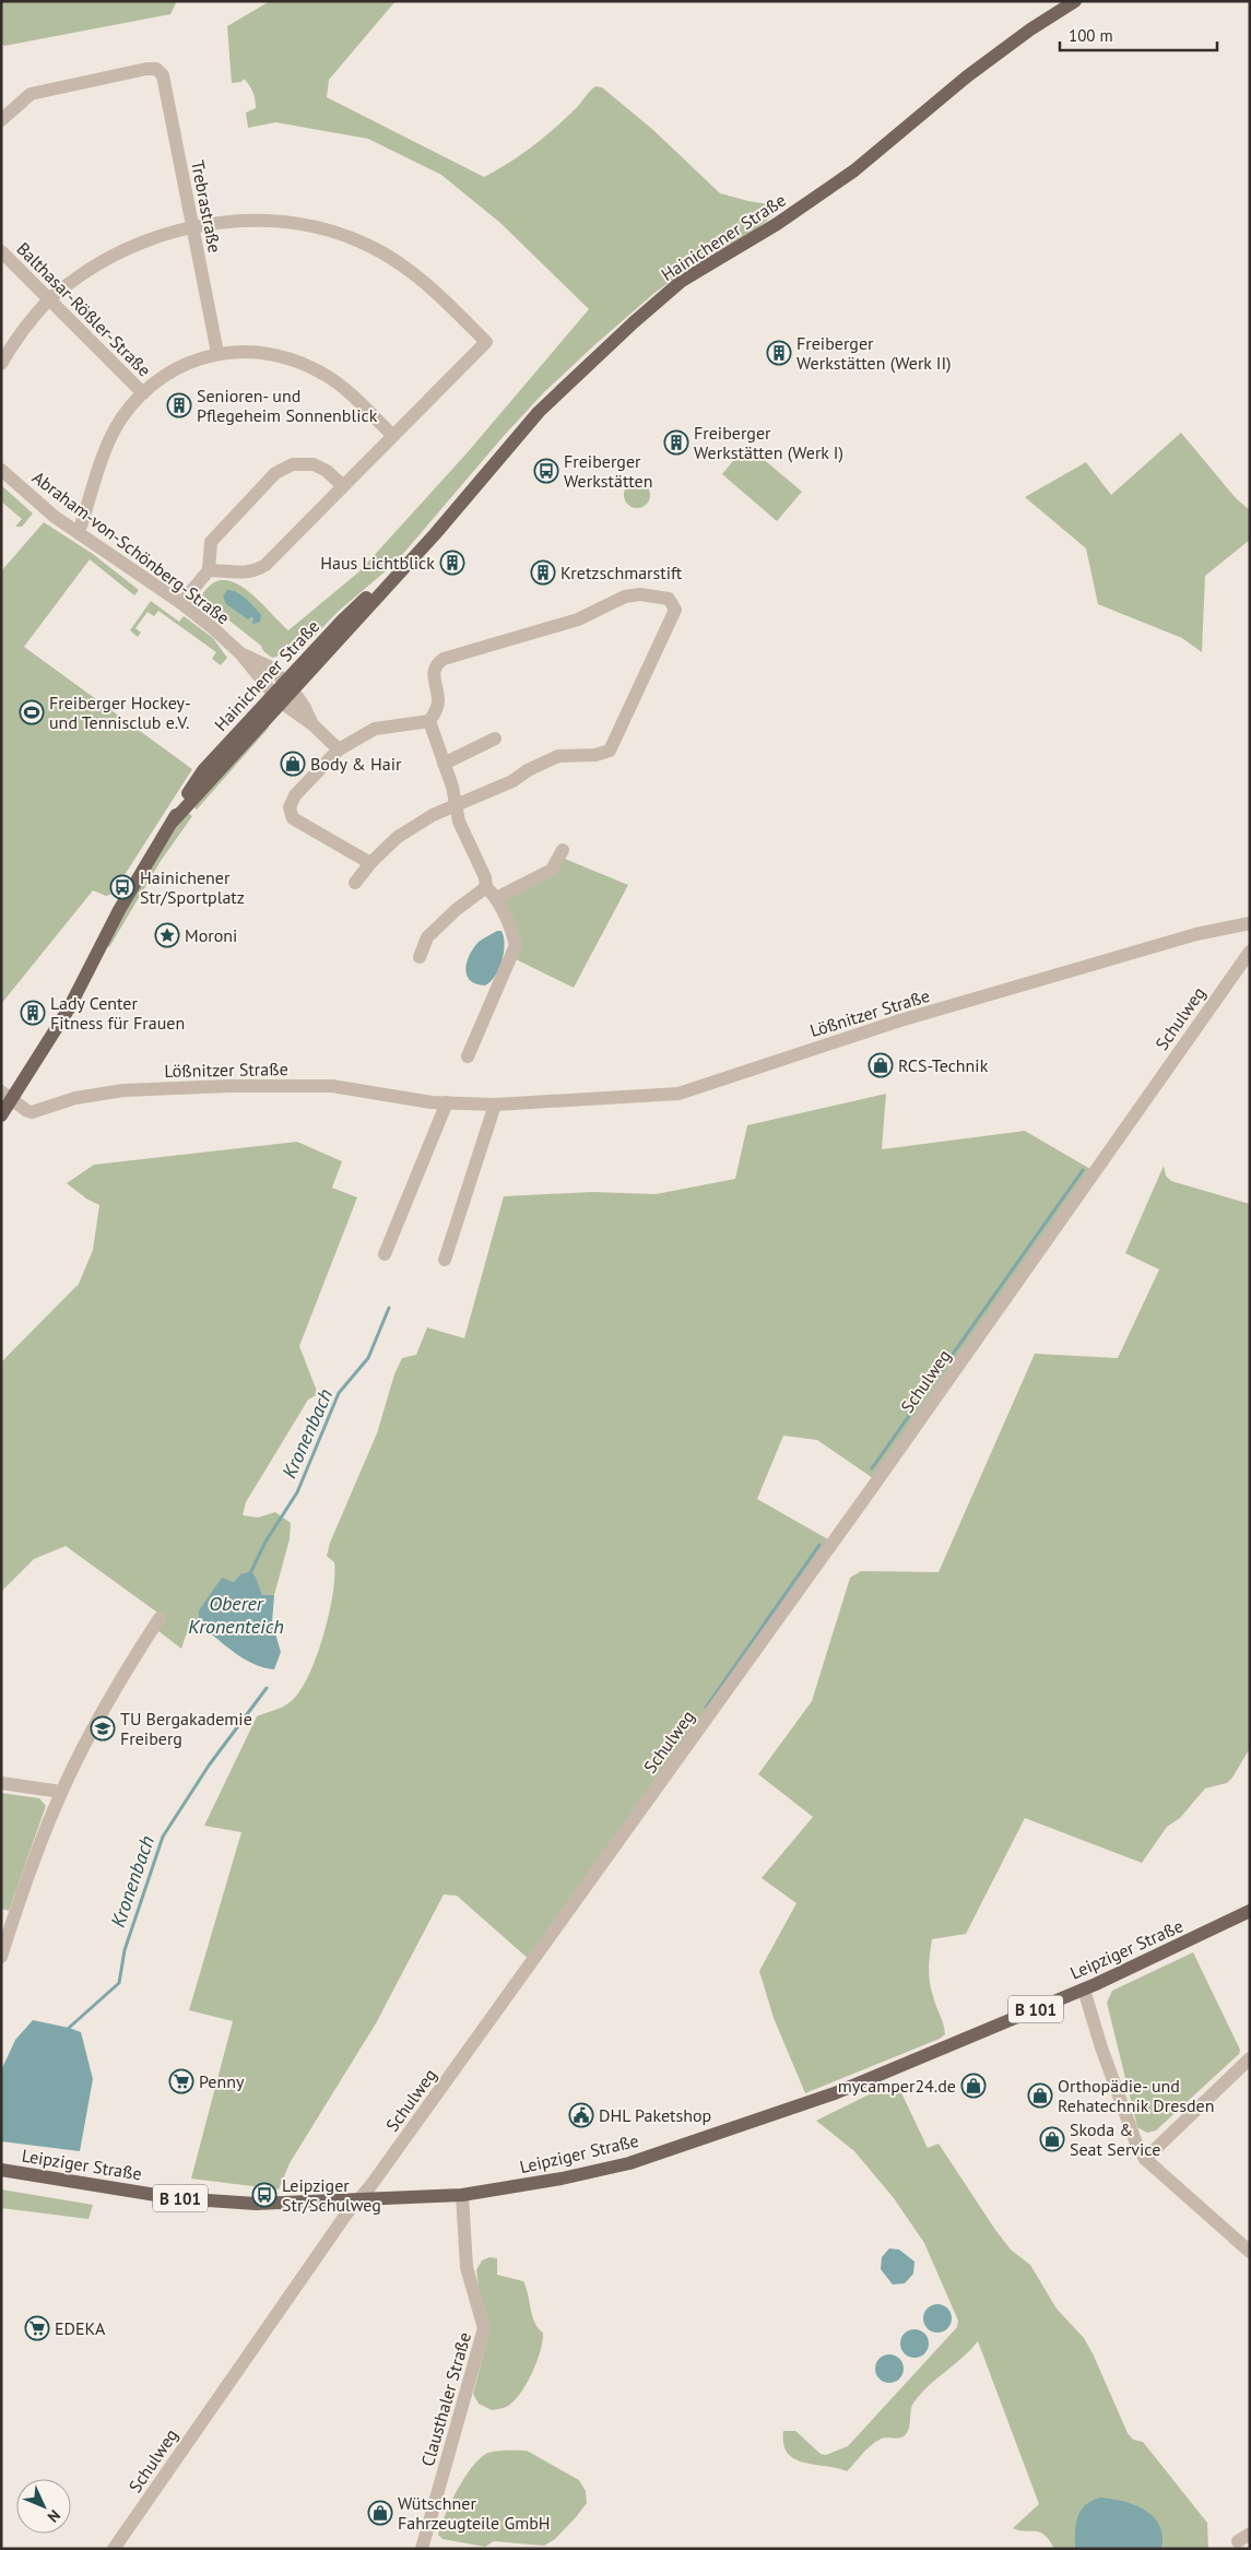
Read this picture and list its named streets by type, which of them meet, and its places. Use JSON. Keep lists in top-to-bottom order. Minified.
{"streets":{"main road":["Hainichener Straße","Leipziger Straße","B 101"],"street":["Trebrastraße","Balthasar-Rößler-Straße","Abraham-von-Schönberg-Straße","Lößnitzer Straße","Schulweg","Clausthaler Straße"]},"crossings":[["Hainichener Straße","Abraham-von-Schönberg-Straße"],["Hainichener Straße","Lößnitzer Straße"],["Schulweg","Leipziger Straße"],["Leipziger Straße","Clausthaler Straße"]],"water":["Kronenbach","Oberer Kronenteich"],"places":{"building":["Freiberger Werkstätten (Werk II)","Senioren- und Pflegeheim Sonnenblick","Freiberger Werkstätten (Werk I)","Haus Lichtblick","Kretzschmarstift","Lady Center Fitness für Frauen"],"bus stop":["Freiberger Werkstätten","Hainichener Str/Sportplatz","Leipziger Str/Schulweg"],"sports":["Freiberger Hockey- und Tennisclub e.V."],"shop":["Body & Hair","RCS-Technik","mycamper24.de","Orthopädie- und Rehatechnik Dresden","Skoda & Seat Service","Wütschner Fahrzeugteile GmbH"],"place":["Moroni"],"school or university":["TU Bergakademie Freiberg"],"supermarket":["Penny","EDEKA"],"public building":["DHL Paketshop"]},"scale_bar":"100 m","north":"bottom right"}
